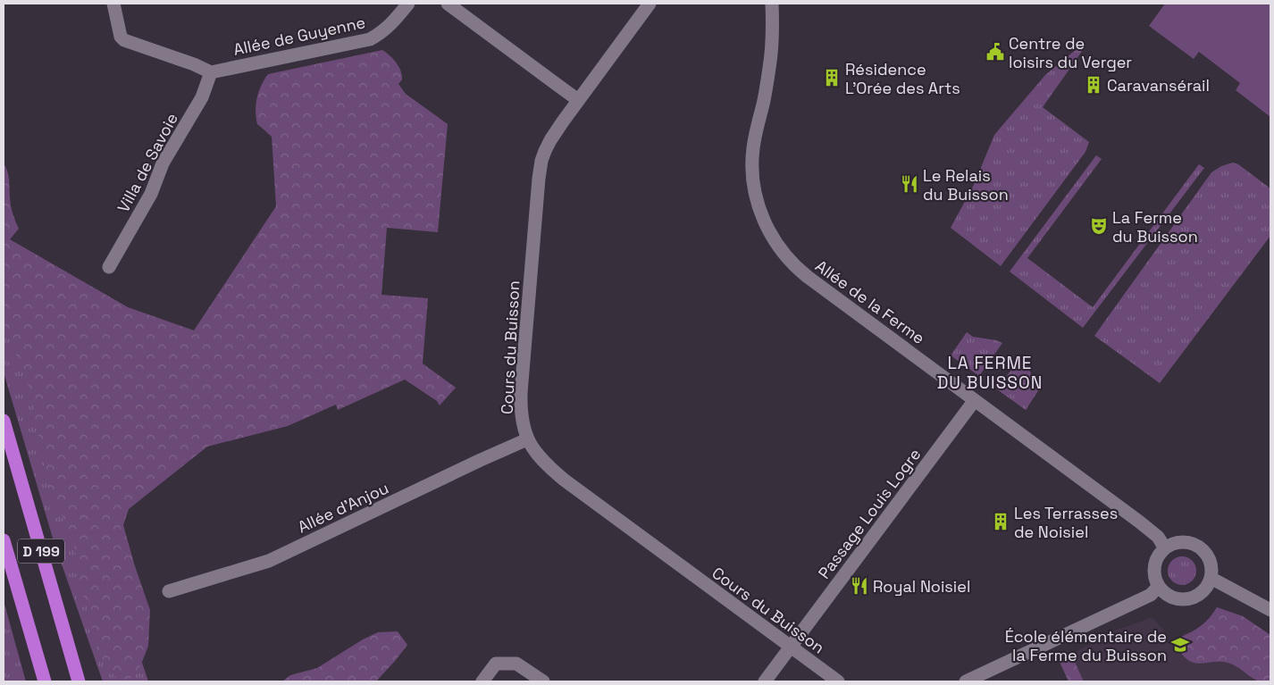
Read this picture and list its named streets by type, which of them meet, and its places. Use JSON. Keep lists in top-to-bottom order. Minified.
{"streets":{"highway":["D 199"],"street":["Allée de Guyenne","Villa de Savoie","Allée de la Ferme","Cours du Buisson","Allée d'Anjou","Passage Louis Logre"]},"crossings":[["Allée de Guyenne","Villa de Savoie"],["Allée de la Ferme","Passage Louis Logre"],["Cours du Buisson","Allée d'Anjou"],["Cours du Buisson","Passage Louis Logre"]],"districts":["LA FERME DU BUISSON"],"places":{"public building":["Centre de loisirs du Verger"],"building":["Résidence L’Orée des Arts","Caravansérail","Les Terrasses de Noisiel"],"restaurant":["Le Relais du Buisson","Royal Noisiel"],"theatre":["La Ferme du Buisson"],"school or university":["École élémentaire de la Ferme du Buisson"]}}
